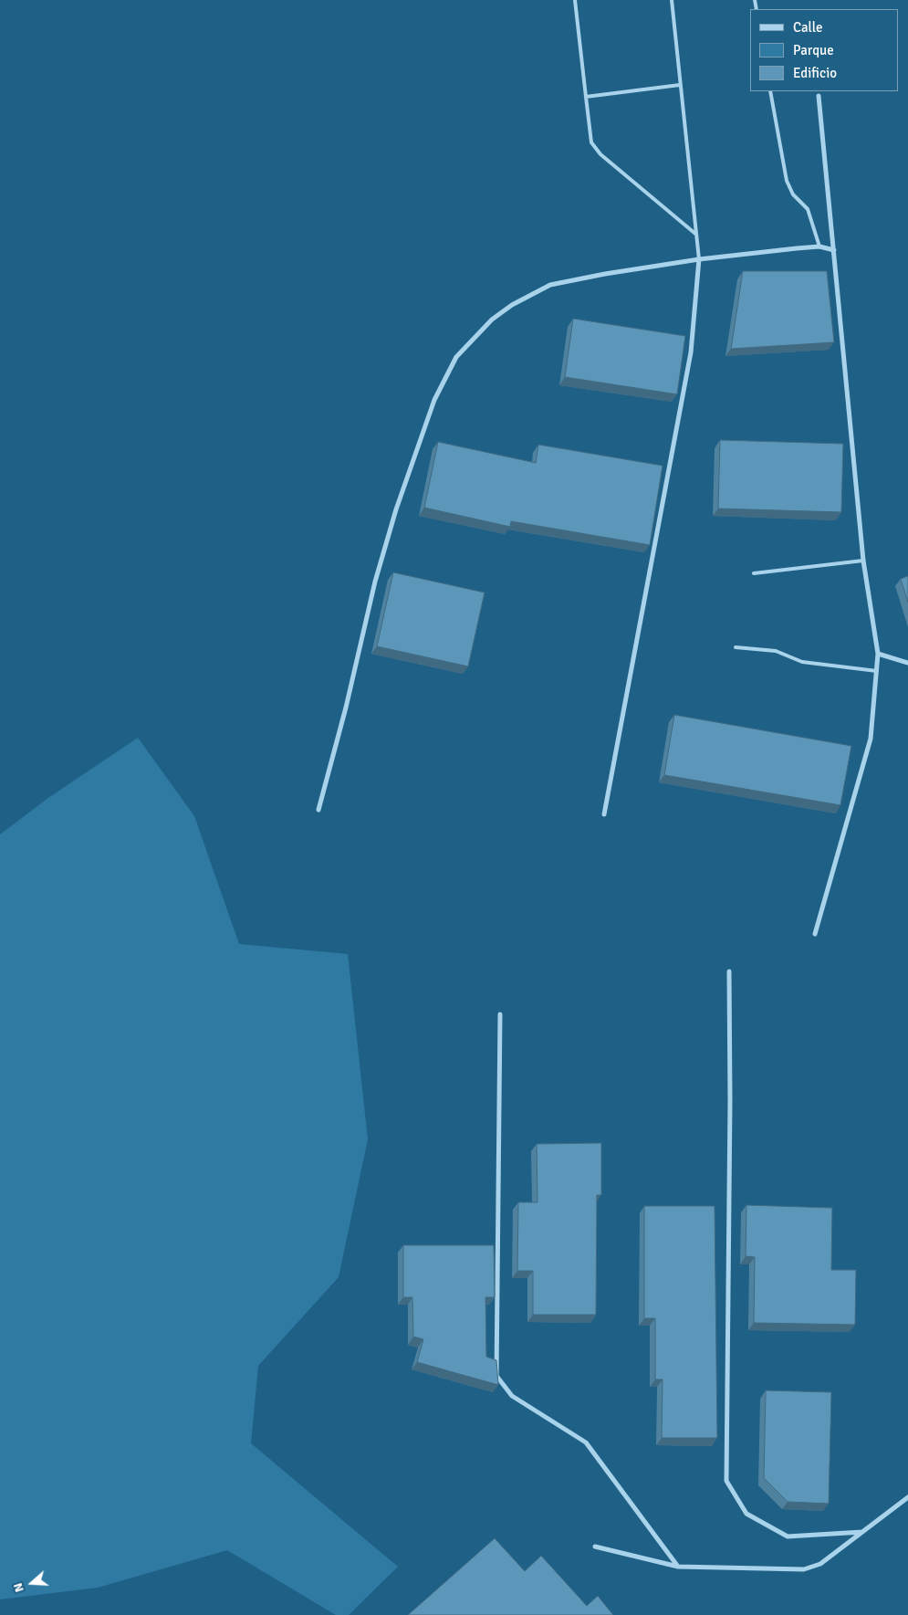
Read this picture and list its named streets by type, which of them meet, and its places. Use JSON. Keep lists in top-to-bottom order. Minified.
{"legend":["Calle","Parque","Edificio"],"north":"left"}
